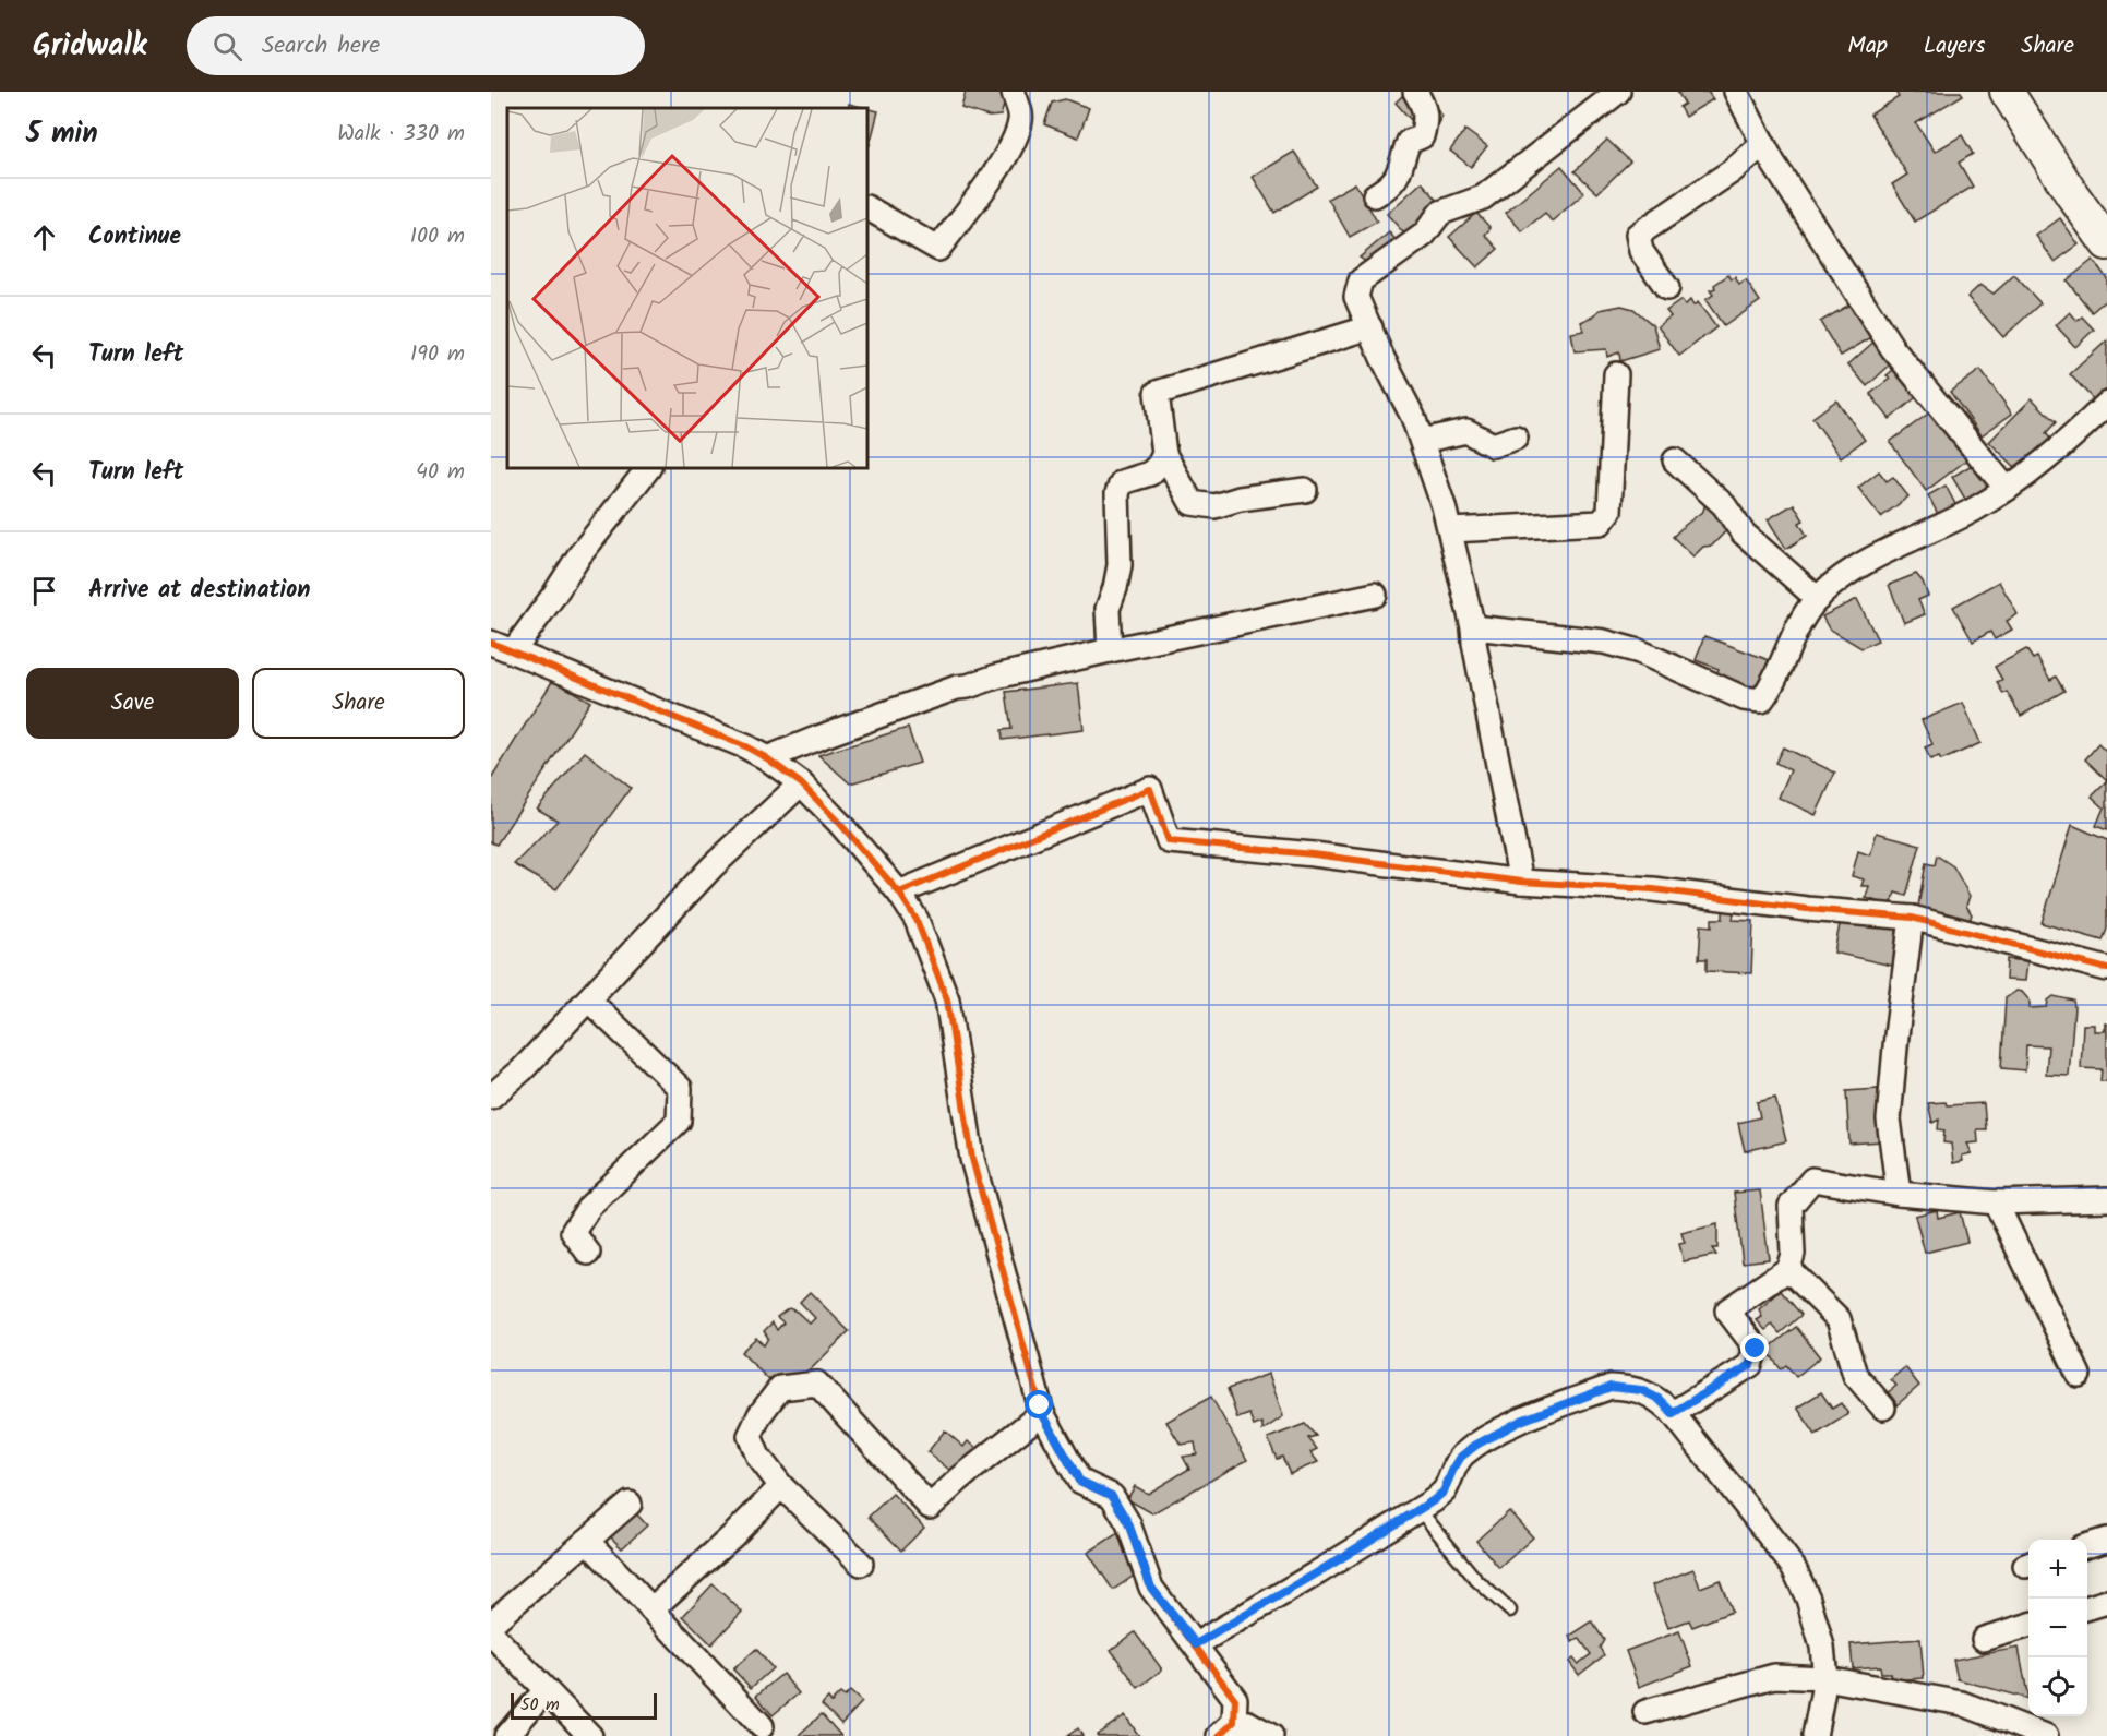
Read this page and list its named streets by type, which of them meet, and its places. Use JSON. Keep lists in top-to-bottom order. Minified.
{"scale_bar":"50 m","page":{"header":"Gridwalk","search":"Search here","nav":["Map","Layers","Share"],"heading":["5 min","Walk · 330 m"],"list":[["Continue","100 m"],["Turn left","190 m"],["Turn left","40 m"],"Arrive at destination"],"buttons":["Save","Share"],"map_buttons":["+","−"],"scale":"50 m"}}
